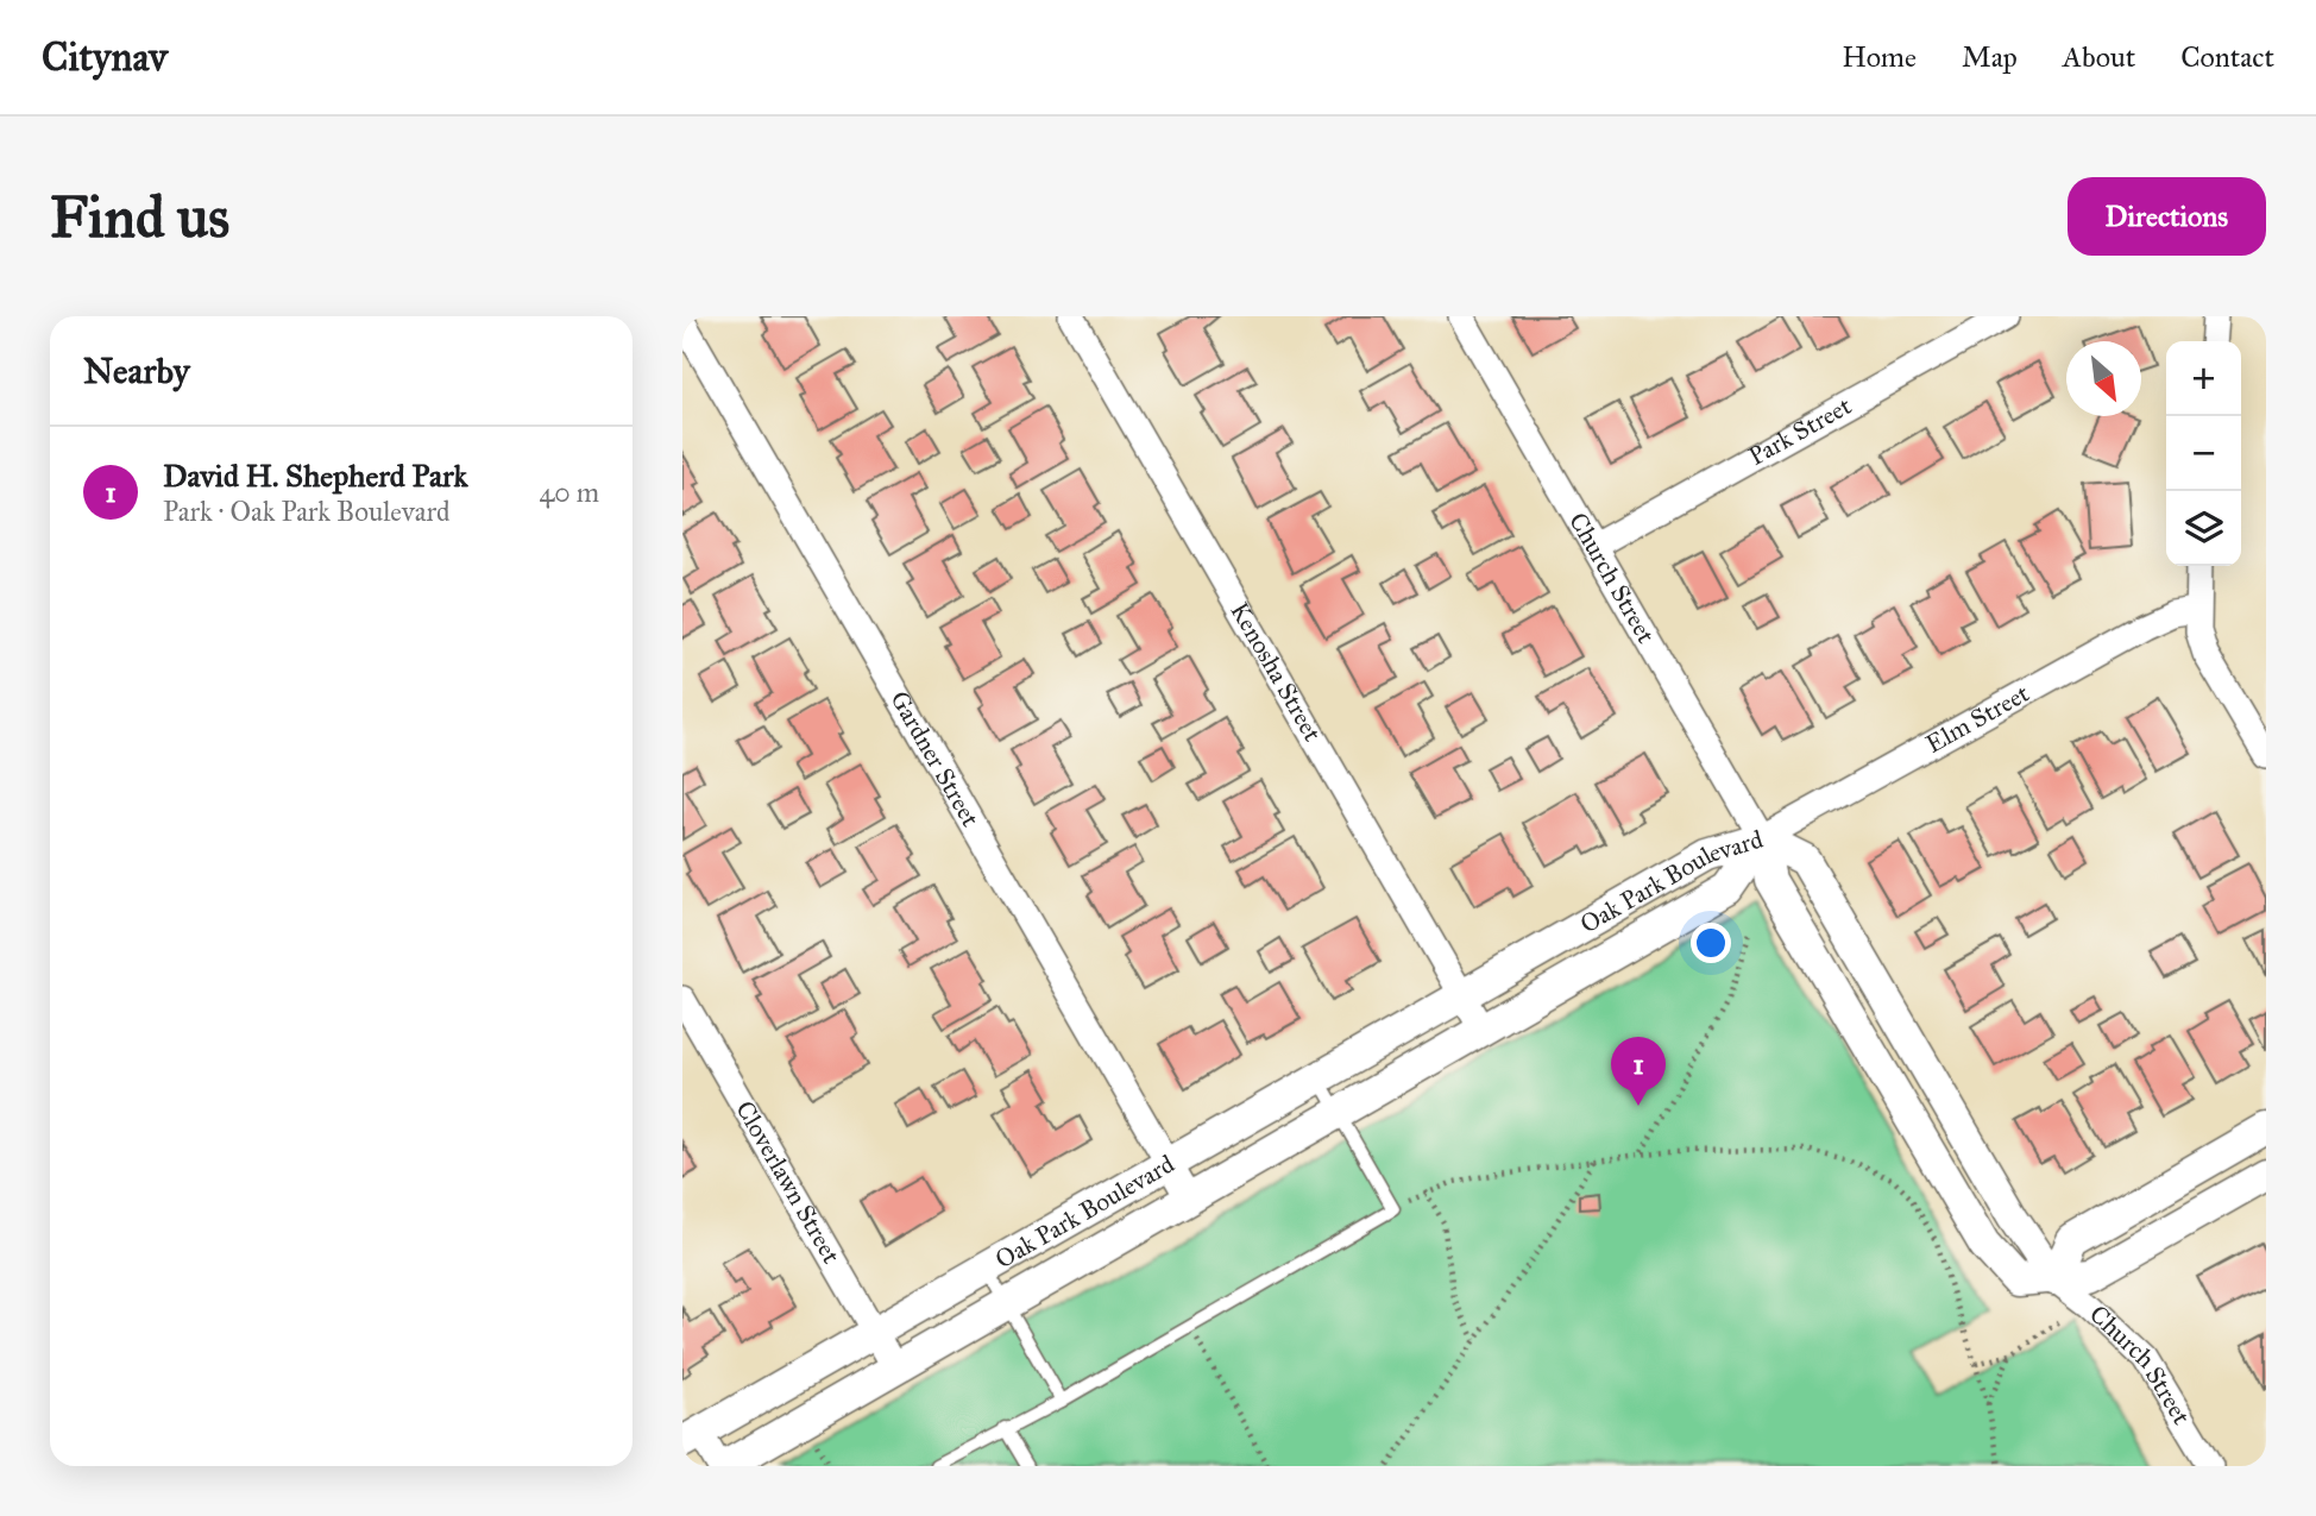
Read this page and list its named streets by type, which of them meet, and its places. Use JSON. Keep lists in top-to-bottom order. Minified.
{"streets":{"street":["Park Street","Church Street","Kenosha Street","Elm Street","Gardner Street","Oak Park Boulevard","Cloverlawn Street"]},"crossings":[["Park Street","Church Street"],["Church Street","Elm Street"],["Church Street","Oak Park Boulevard"],["Kenosha Street","Oak Park Boulevard"],["Elm Street","Oak Park Boulevard"],["Gardner Street","Oak Park Boulevard"],["Oak Park Boulevard","Cloverlawn Street"]],"north":"bottom right","page":{"header":"Citynav","nav":["Home","Map","About","Contact"],"buttons":"Directions","title":"Find us","heading":"Nearby","map_buttons":["+","−"],"list":[{"mark":"1","name":"David H. Shepherd Park","note":"Park · Oak Park Boulevard","value":"40 m"}],"pins":"1"}}
